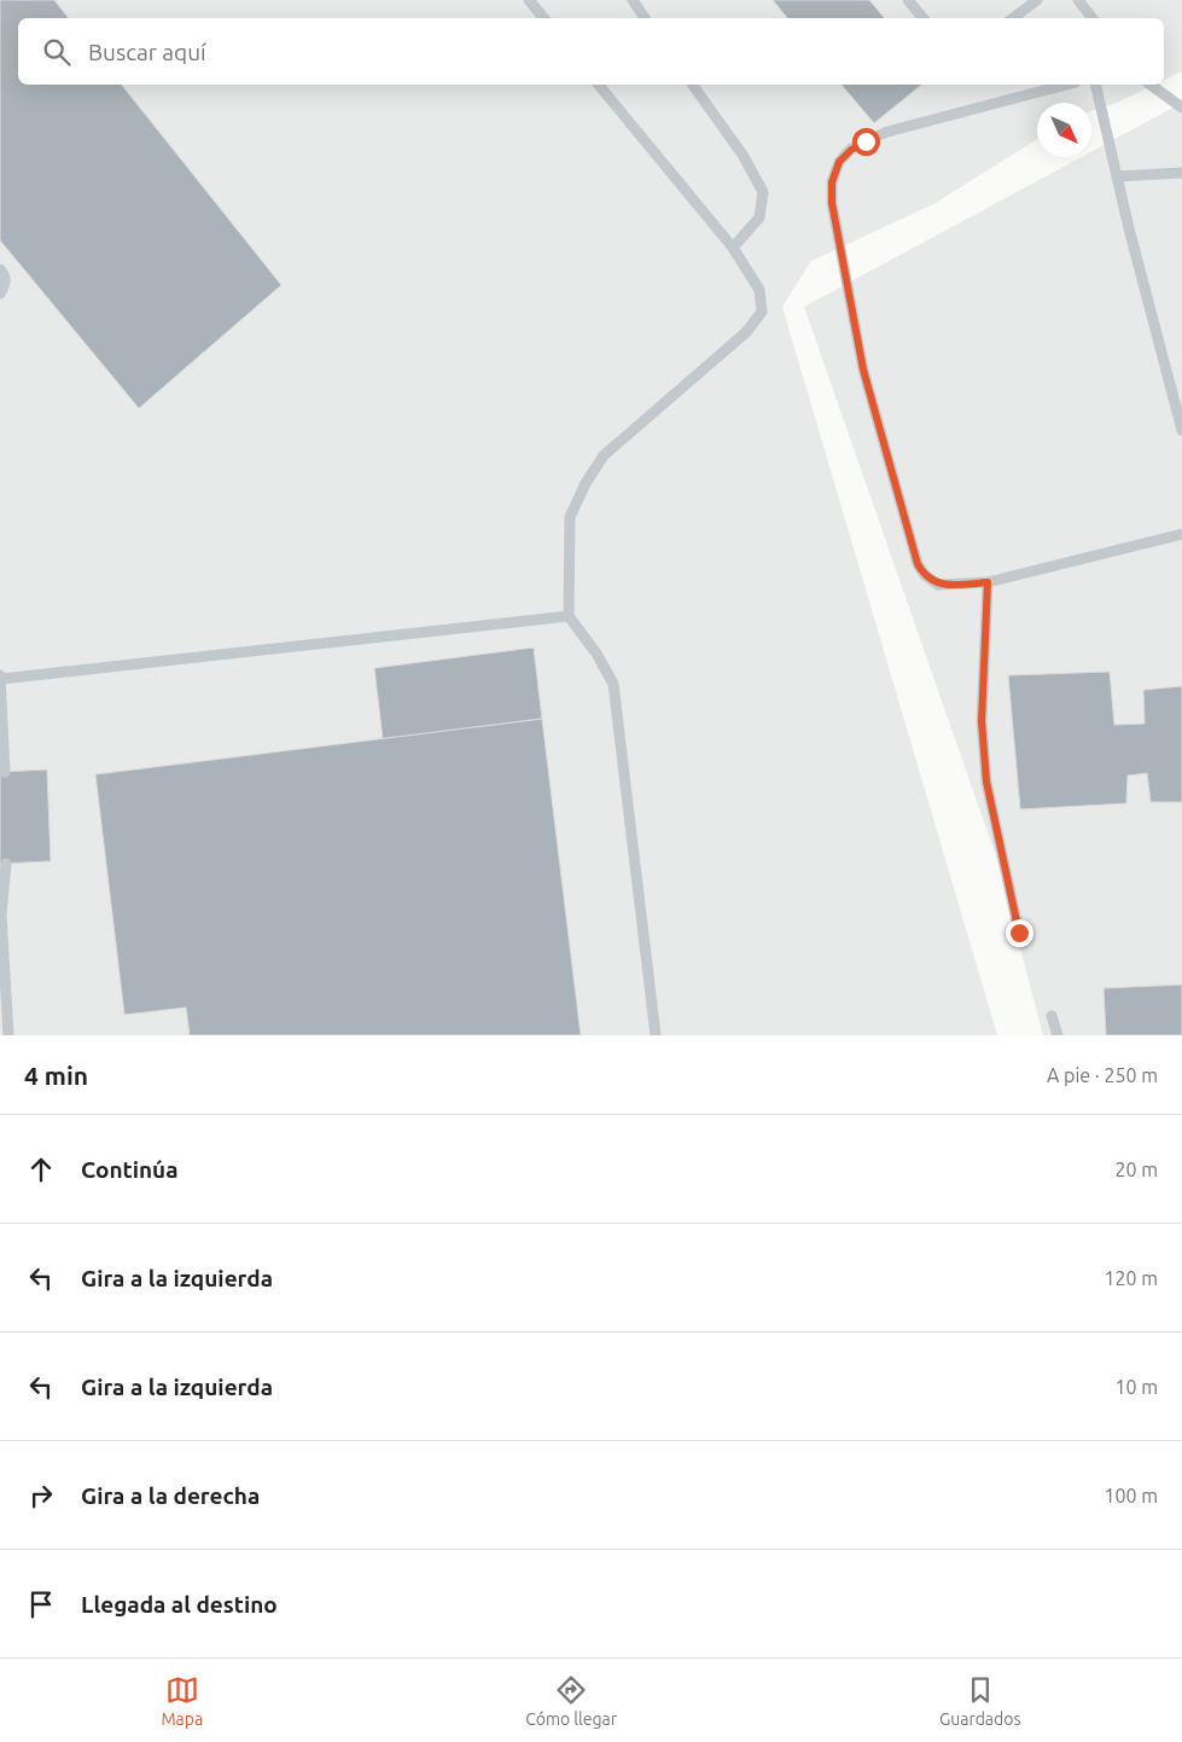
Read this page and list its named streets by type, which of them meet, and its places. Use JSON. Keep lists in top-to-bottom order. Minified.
{"north":"bottom right","page":{"search":"Buscar aquí","heading":["4 min","A pie · 250 m"],"list":[["Continúa","20 m"],["Gira a la izquierda","120 m"],["Gira a la izquierda","10 m"],["Gira a la derecha","100 m"],"Llegada al destino"],"nav":["Mapa","Cómo llegar","Guardados"]}}
